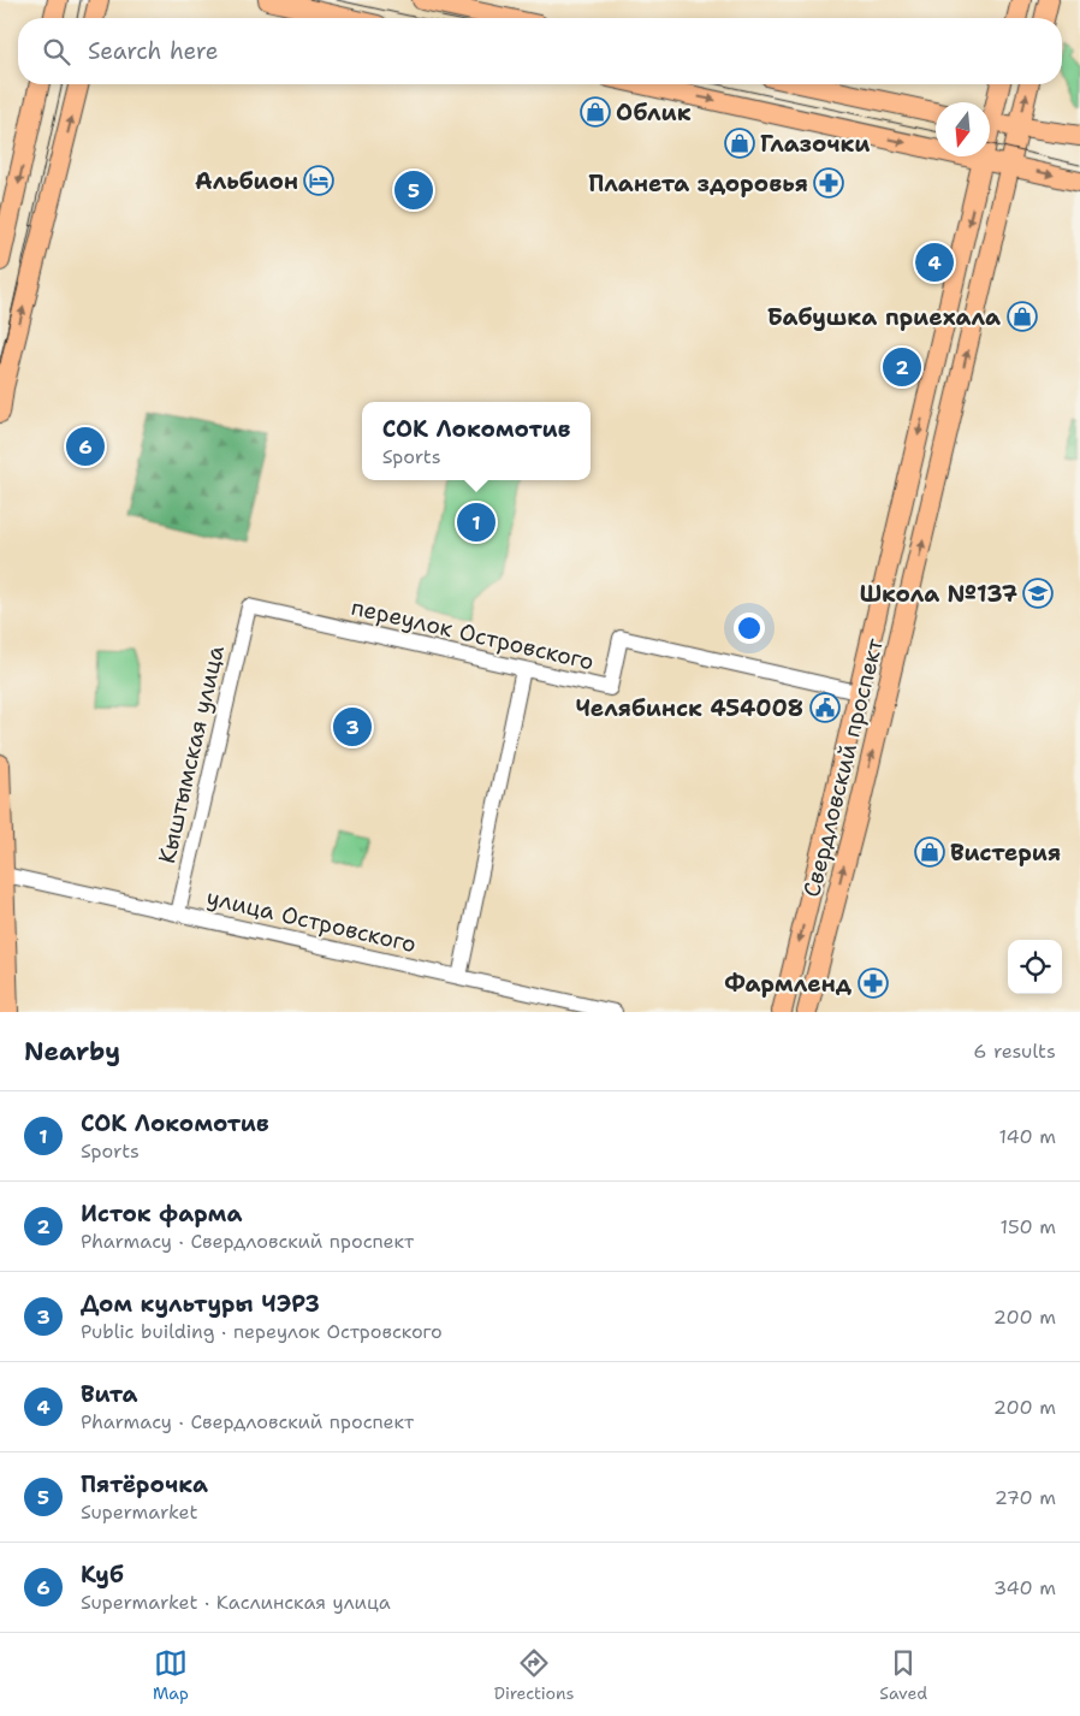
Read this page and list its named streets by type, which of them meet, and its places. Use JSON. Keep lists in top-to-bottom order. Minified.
{"streets":{"main road":["Свердловский проспект"],"street":["переулок Островского","Кыштымская улица","улица Островского"]},"crossings":[["переулок Островского","Кыштымская улица"],["переулок Островского","Свердловский проспект"],["Кыштымская улица","улица Островского"]],"places":{"shop":["Облик","Глазочки","Бабушка приехала","Вистерия"],"hotel":["Альбион"],"pharmacy":["Планета здоровья","Фармленд"],"school or university":["Школа №137"],"public building":["Челябинск 454008"]},"north":"bottom","page":{"search":"Search here","pins":["5","4","2","6","1","3"],"popup":["СОК Локомотив","Sports"],"heading":["Nearby","6 results"],"list":[{"mark":"1","name":"СОК Локомотив","note":"Sports","value":"140 m"},{"mark":"2","name":"Исток фарма","note":"Pharmacy · Свердловский проспект","value":"150 m"},{"mark":"3","name":"Дом культуры ЧЭРЗ","note":"Public building · переулок Островского","value":"200 m"},{"mark":"4","name":"Вита","note":"Pharmacy · Свердловский проспект","value":"200 m"},{"mark":"5","name":"Пятёрочка","note":"Supermarket","value":"270 m"},{"mark":"6","name":"Куб","note":"Supermarket · Каслинская улица","value":"340 m"}],"nav":["Map","Directions","Saved"]}}
